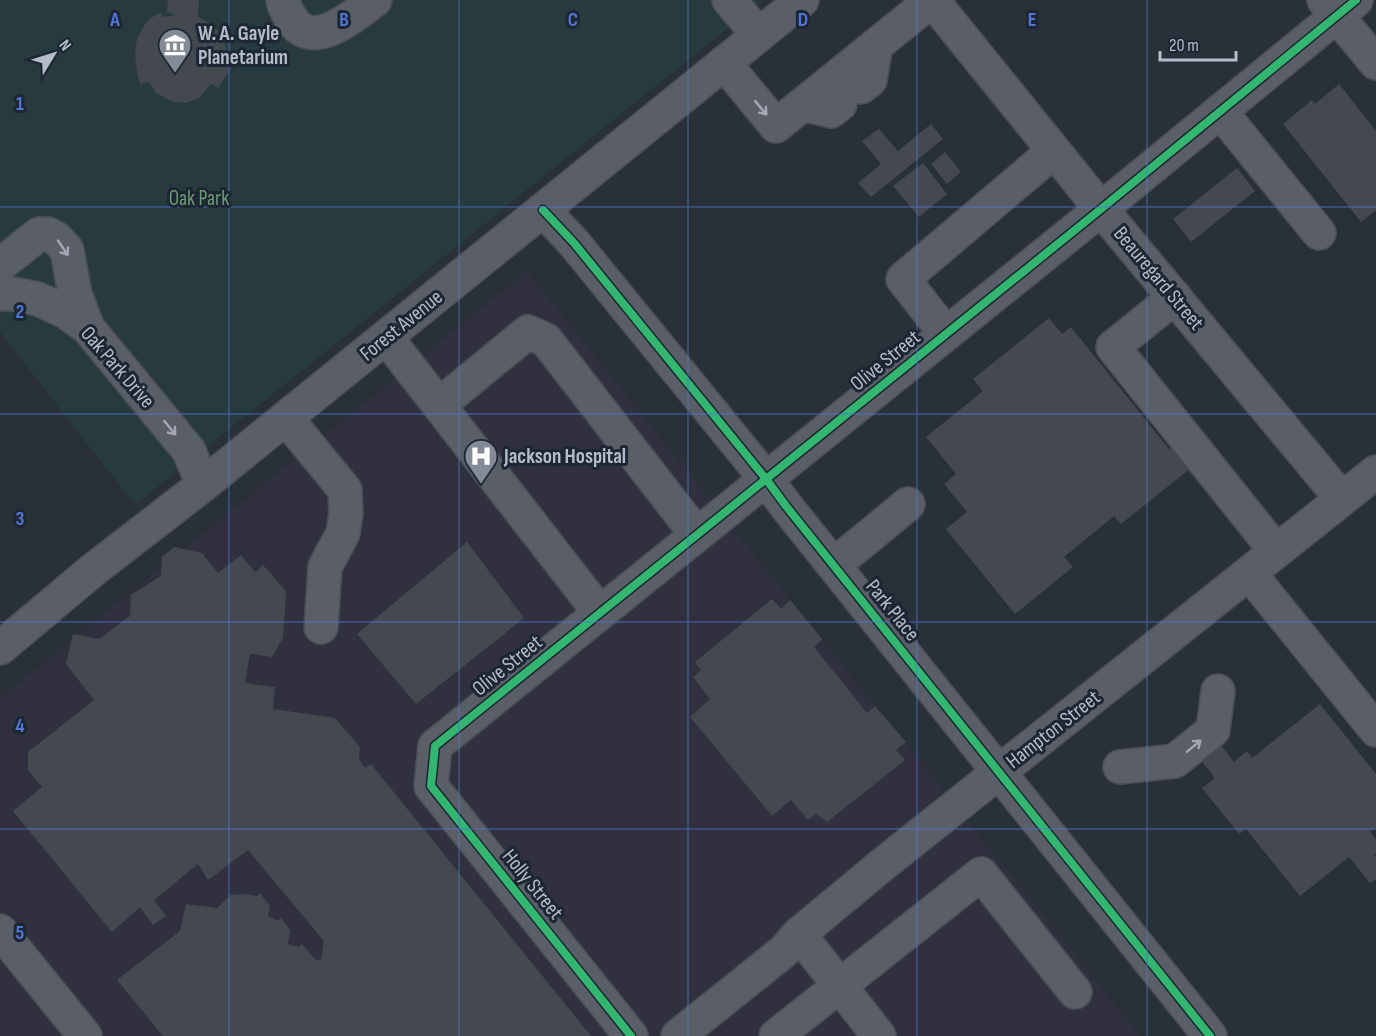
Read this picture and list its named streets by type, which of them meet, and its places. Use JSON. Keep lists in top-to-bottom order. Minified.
{"streets":{"street":["Beauregard Street","Forest Avenue","Olive Street","Oak Park Drive","Park Place","Hampton Street","Holly Street"]},"crossings":[["Beauregard Street","Olive Street"],["Beauregard Street","Hampton Street"],["Forest Avenue","Oak Park Drive"],["Forest Avenue","Park Place"],["Olive Street","Park Place"],["Olive Street","Holly Street"],["Park Place","Hampton Street"]],"parks":["Oak Park"],"places":{"museum":["W. A. Gayle Planetarium"],"hospital":["Jackson Hospital"]},"scale_bar":"20 m","north":"top right","grid":{"columns":["A","B","C","D","E"],"rows":["1","2","3","4","5"]}}
